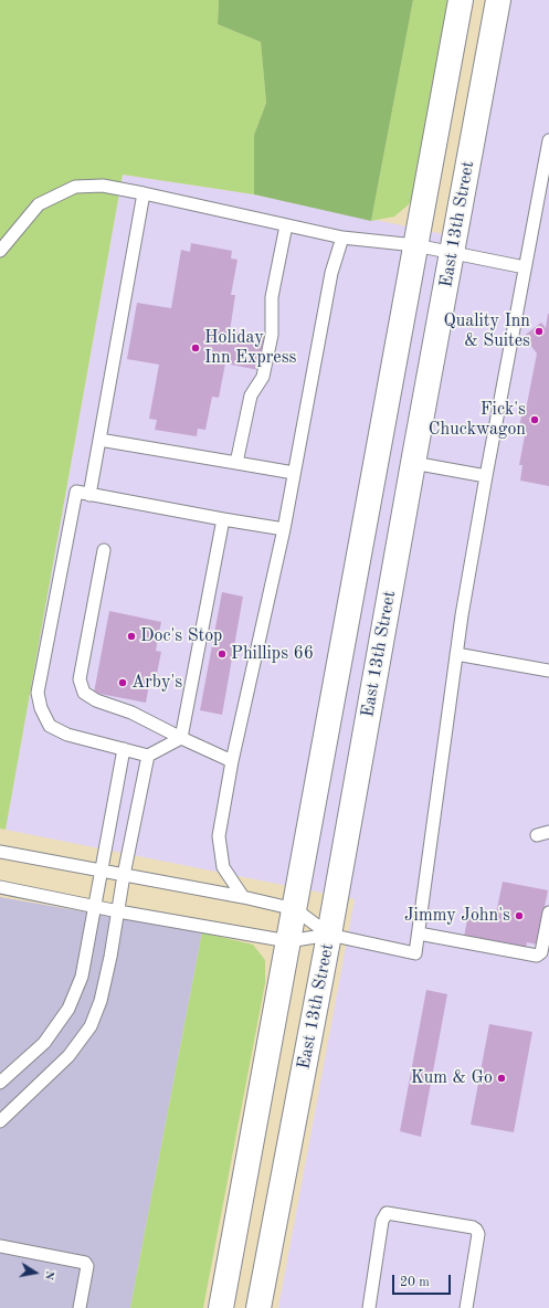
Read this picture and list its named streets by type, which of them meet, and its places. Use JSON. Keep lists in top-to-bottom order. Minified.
{"streets":{"main road":["East 13th Street"]},"places":["Quality Inn & Suites","Holiday Inn Express","Fick's Chuckwagon","Doc's Stop","Phillips 66","Arby's","Jimmy John's","Kum & Go"],"scale_bar":"20 m","north":"right"}
